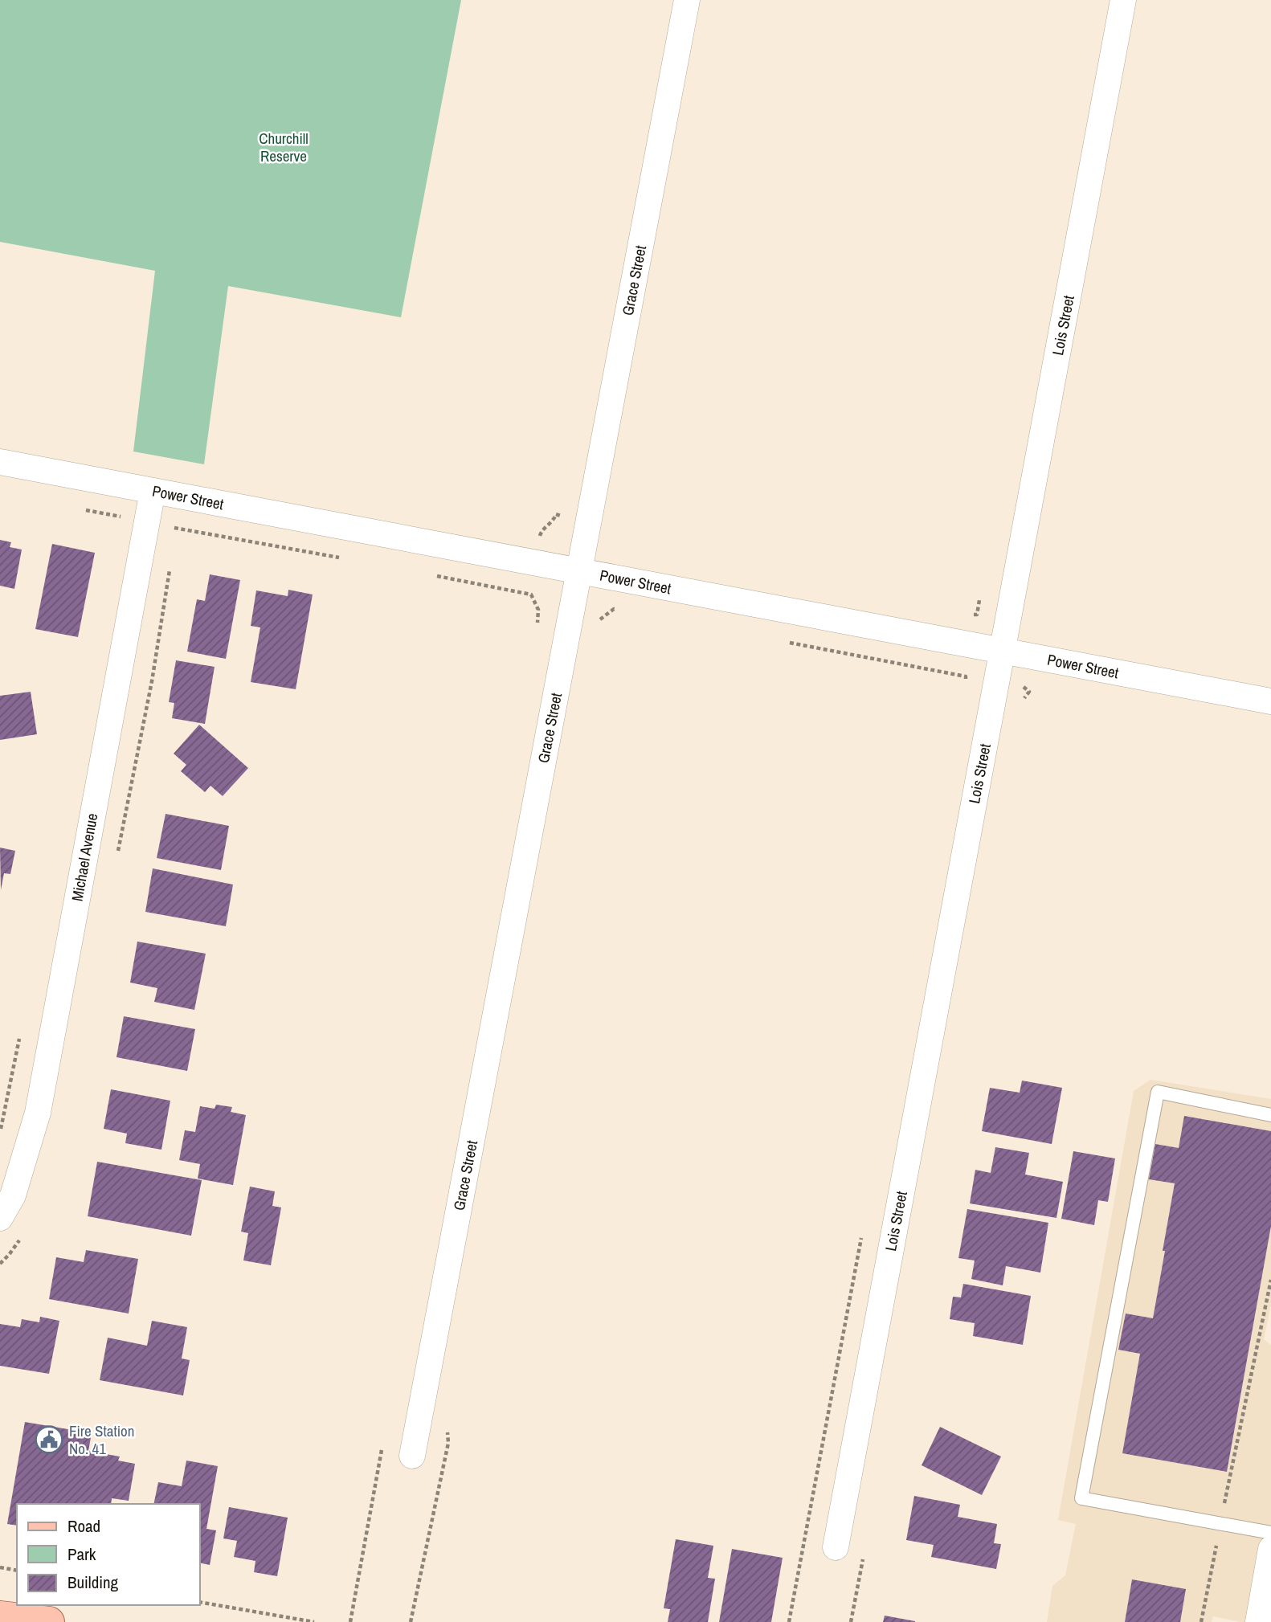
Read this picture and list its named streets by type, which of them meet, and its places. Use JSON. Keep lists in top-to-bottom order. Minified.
{"streets":{"street":["Grace Street","Lois Street","Power Street","Michael Avenue"]},"crossings":[["Grace Street","Power Street"],["Lois Street","Power Street"],["Power Street","Michael Avenue"]],"parks":["Churchill Reserve"],"places":{"public building":["Fire Station No. 41"]},"legend":["Road","Park","Building"]}
